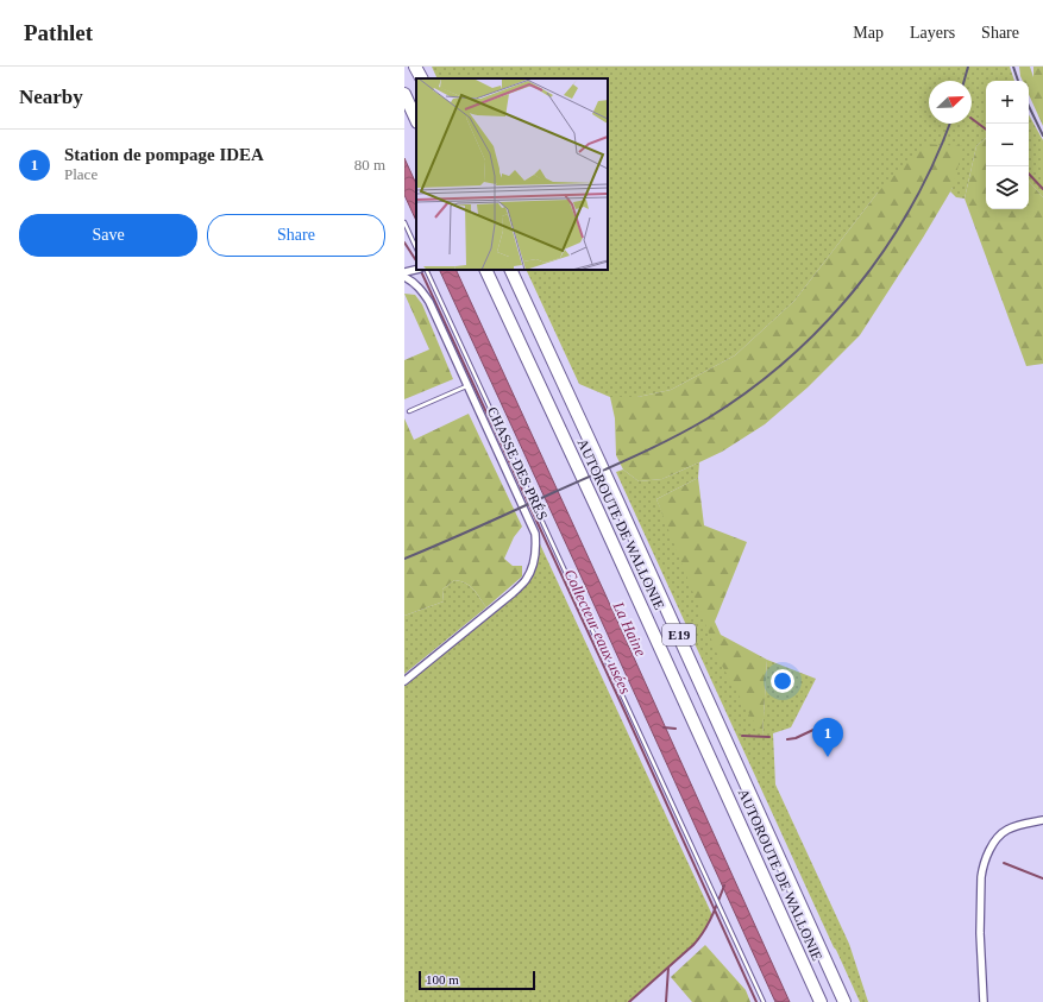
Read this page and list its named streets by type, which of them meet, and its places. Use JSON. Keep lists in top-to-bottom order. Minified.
{"streets":{"highway":["AUTOROUTE DE WALLONIE","E19"],"street":["CHASSE DES PRÉS"]},"water":["La Haine","Collecteur eaux usées"],"scale_bar":"100 m","north":"top right","page":{"header":"Pathlet","nav":["Map","Layers","Share"],"heading":"Nearby","map_buttons":["+","−"],"list":[{"mark":"1","name":"Station de pompage IDEA","note":"Place","value":"80 m"}],"buttons":["Save","Share"],"pins":"1","scale":"100 m"}}
